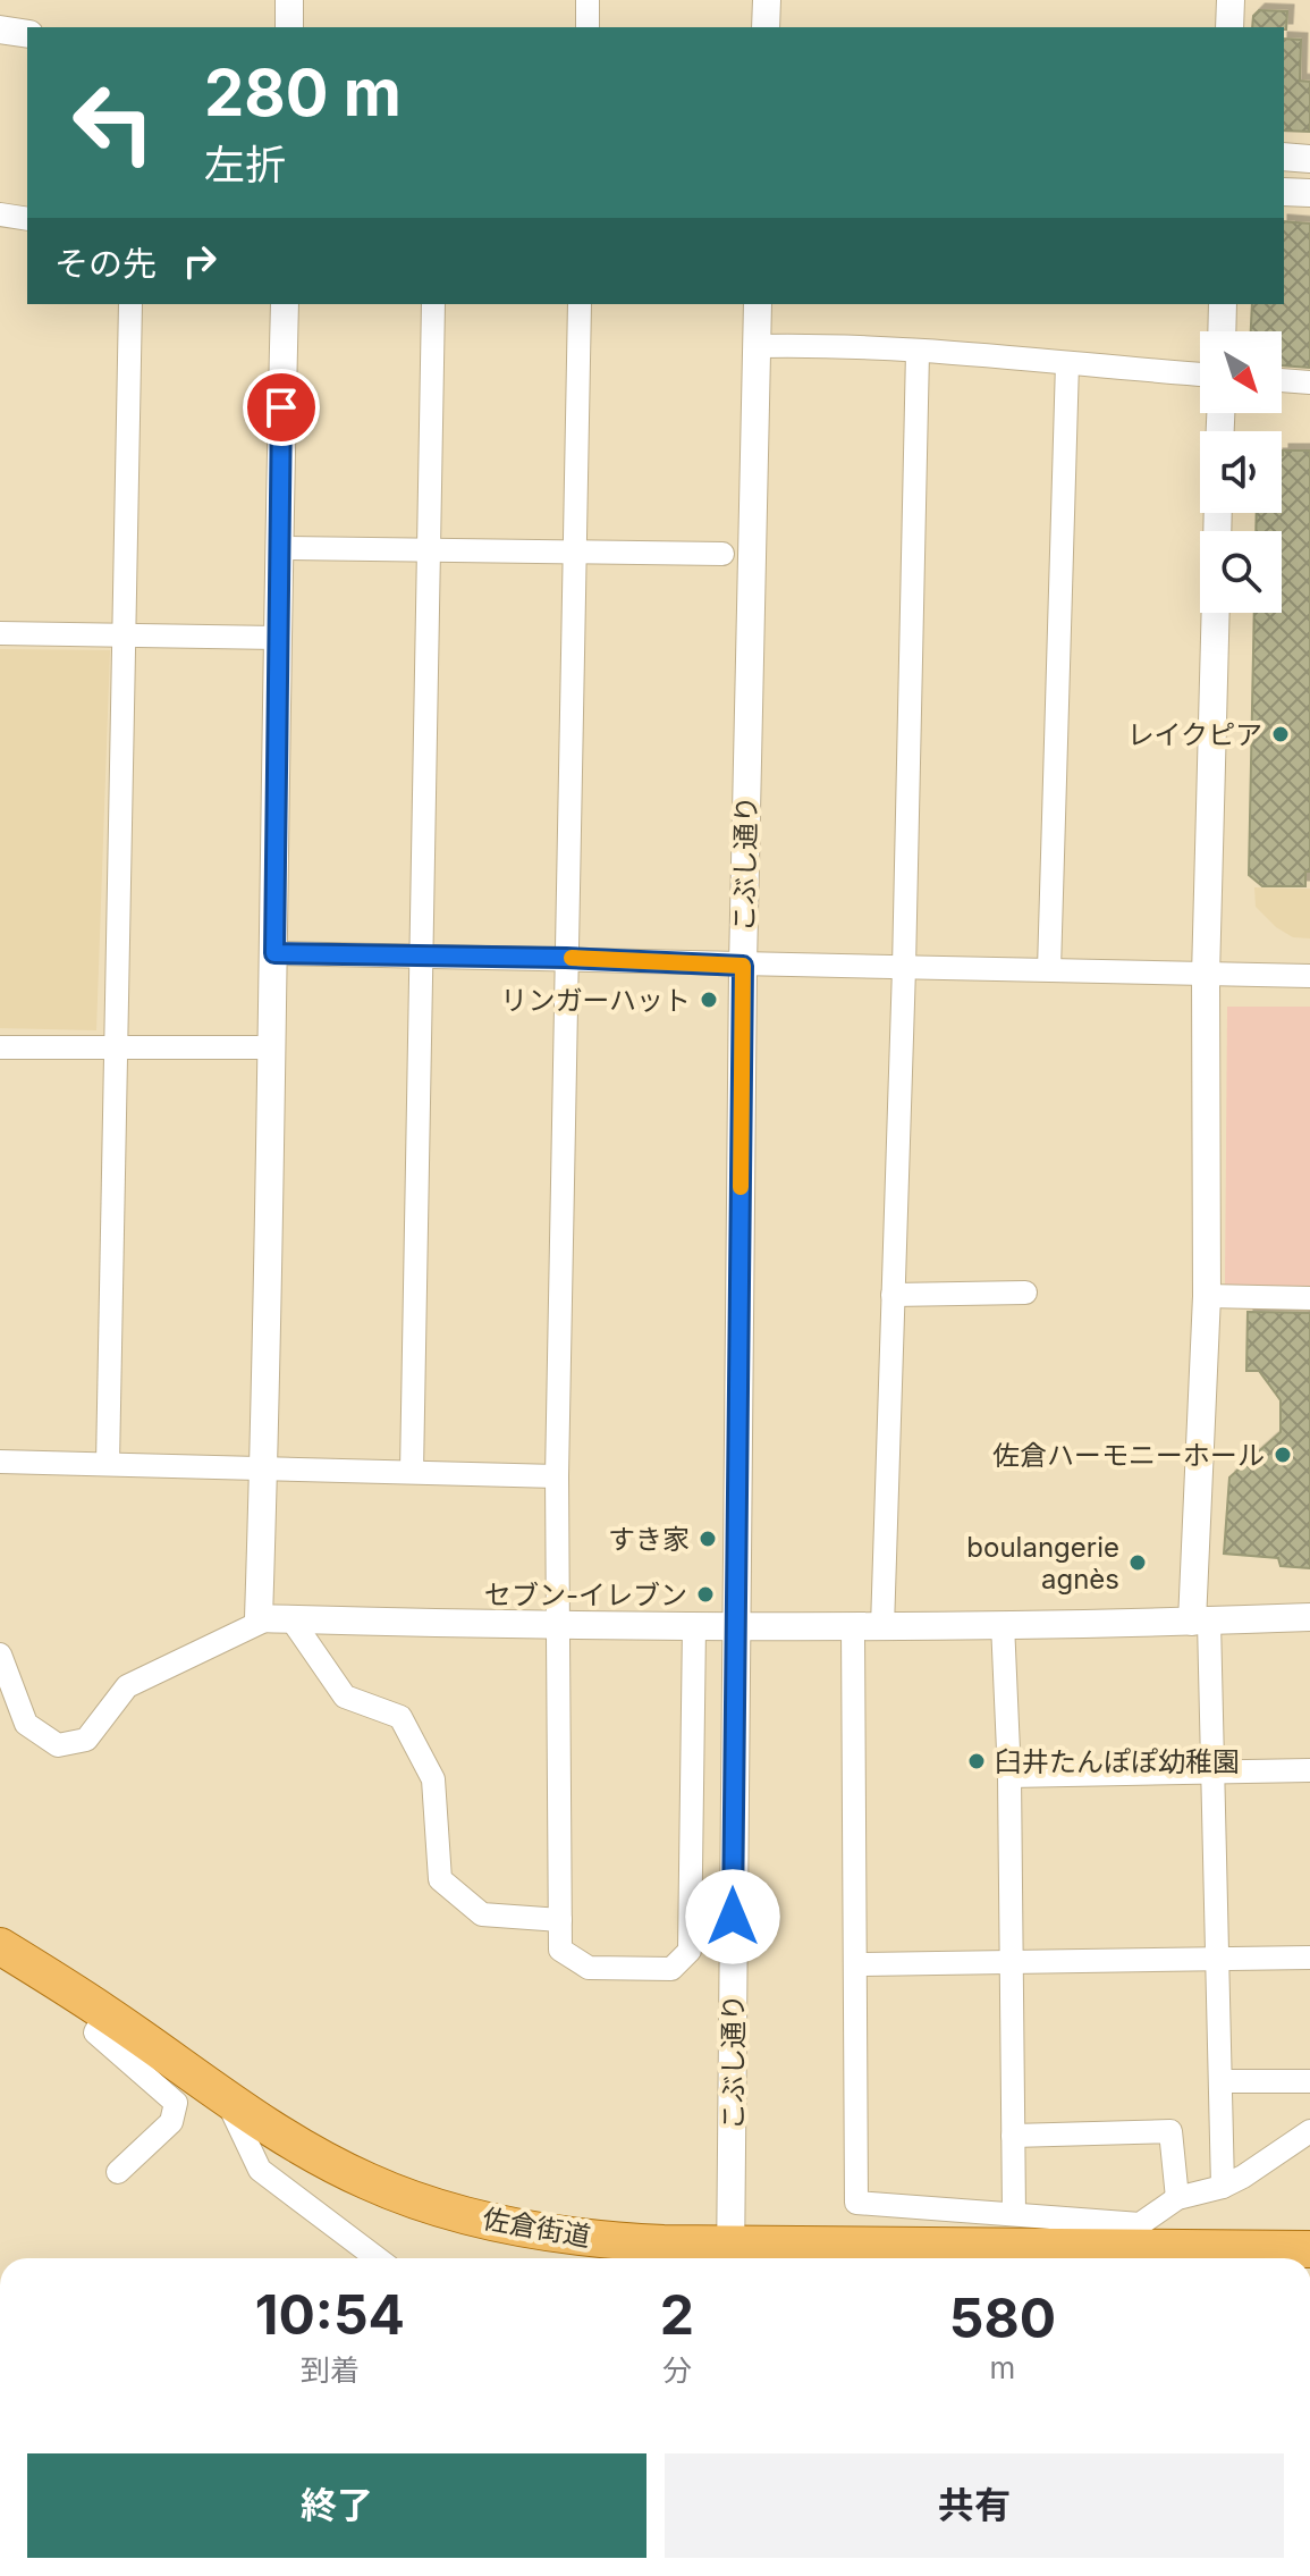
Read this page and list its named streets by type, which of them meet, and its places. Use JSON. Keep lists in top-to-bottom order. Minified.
{"streets":{"main road":["佐倉街道"],"street":["こぶし通り"]},"crossings":[["こぶし通り","佐倉街道"]],"places":["レイクピア","リンガーハット","佐倉ハーモニーホール","すき家","boulangerie agnès","セブン-イレブン","臼井たんぽぽ幼稚園"],"north":"bottom right","page":{"turn":["280 m","左折"],"then":"その先","eta":["10:54","到着","2","分","580","m"],"buttons":["終了","共有"]}}
